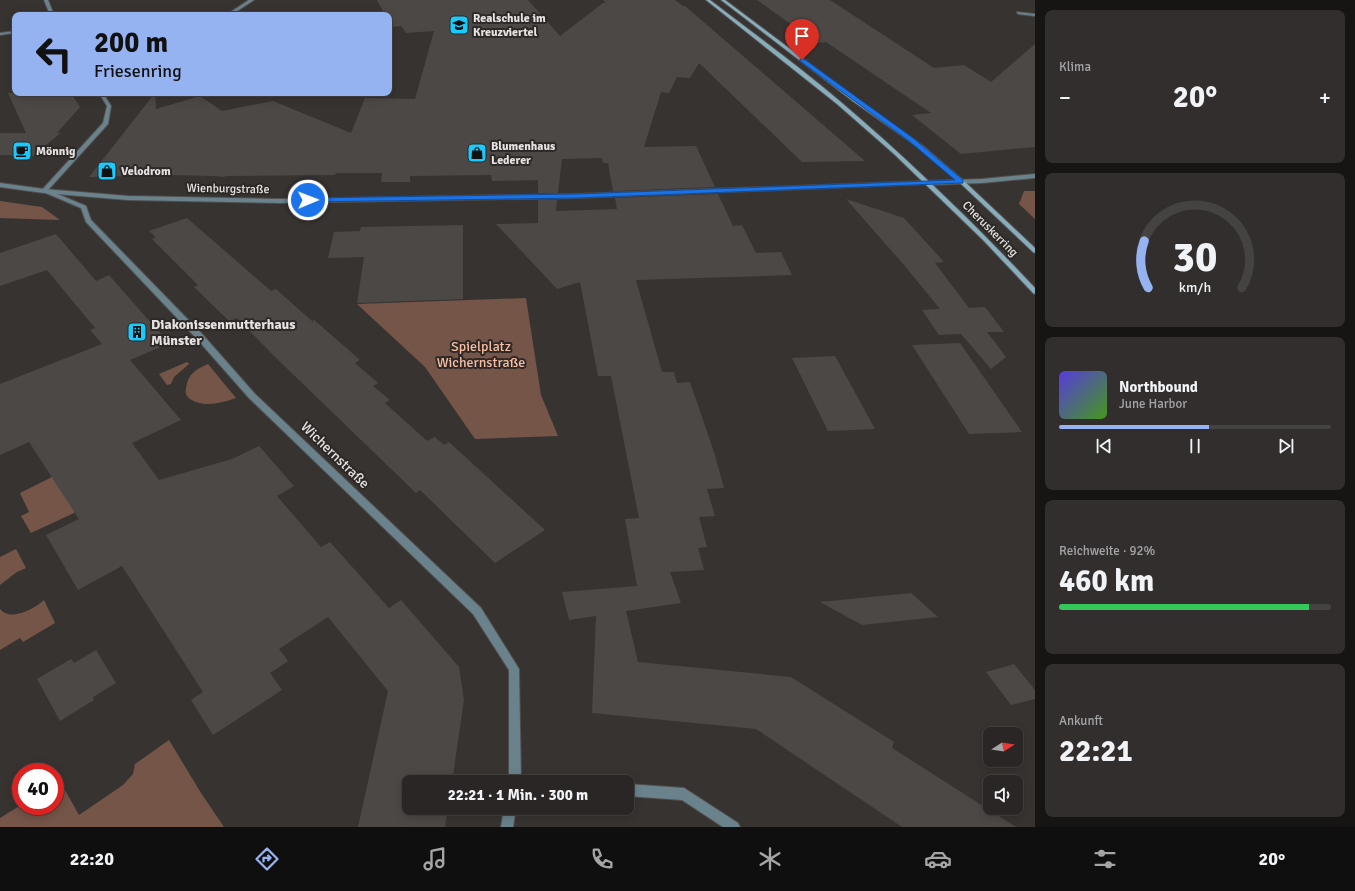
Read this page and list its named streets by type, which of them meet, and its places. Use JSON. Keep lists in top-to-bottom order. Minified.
{"streets":{"main road":["Cheruskerring"],"street":["Wienburgstraße","Wichernstraße"]},"crossings":[["Wienburgstraße","Cheruskerring"],["Wienburgstraße","Wichernstraße"]],"parks":["Spielplatz Wichernstraße"],"places":{"school or university":["Realschule im Kreuzviertel"],"cafe":["Mönnig"],"shop":["Blumenhaus Lederer","Velodrom"],"building":["Diakonissenmutterhaus Münster"]},"north":"right","page":{"tile":["Klima",["Reichweite · 92%","460 km"],["Ankunft","22:21"]],"turn":["200 m","Friesenring"],"heat":["−","20°","+"],"song":["Northbound","June Harbor"],"limit":"40","trip":"22:21 · 1 Min. · 300 m","tabs":["22:20","20°"],"gauge":["30","km/h"]}}
